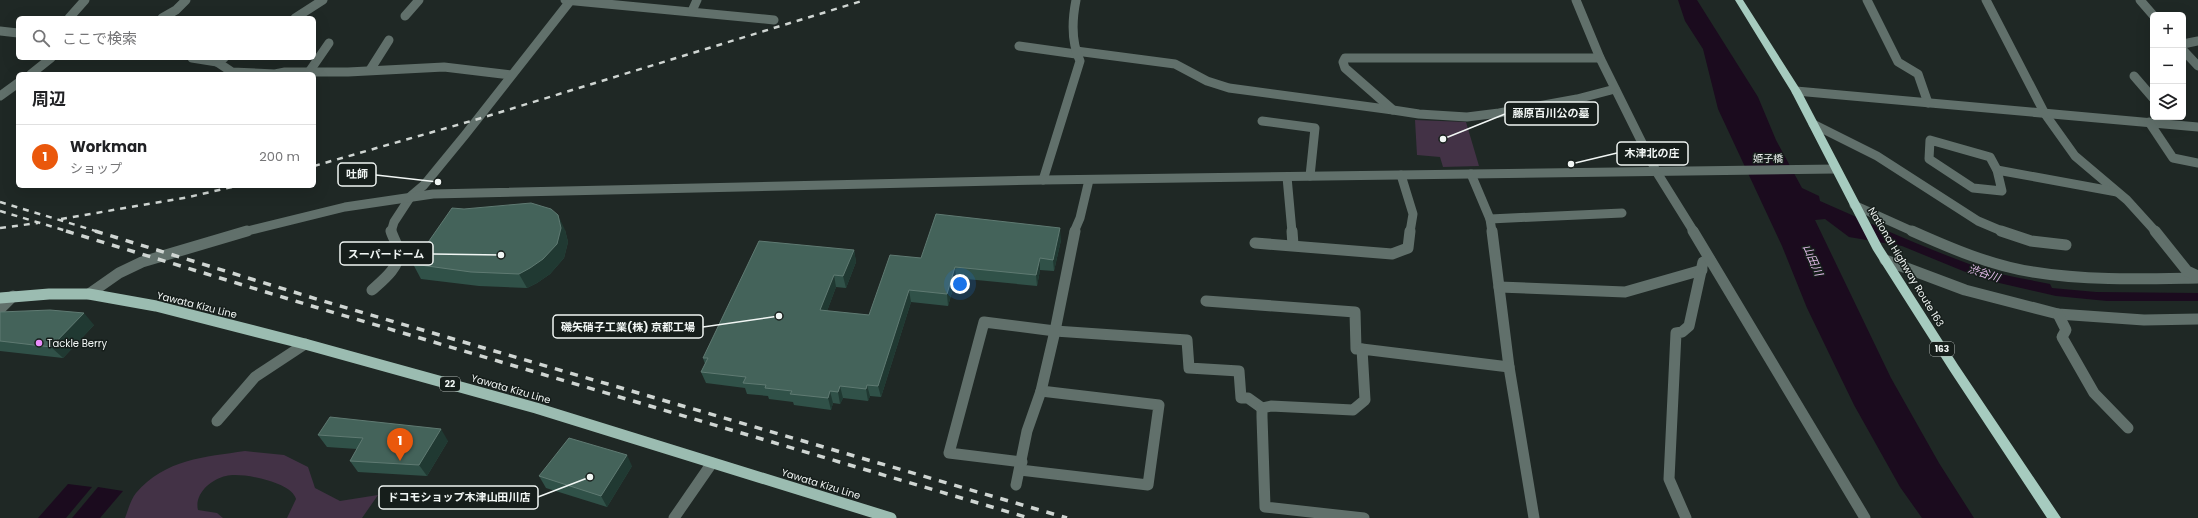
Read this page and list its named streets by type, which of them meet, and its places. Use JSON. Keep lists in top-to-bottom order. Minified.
{"streets":{"highway":["National Highway Route 163","163"],"main road":["Yawata Kizu Line","22"],"street":["姫子橋"]},"crossings":[["姫子橋","National Highway Route 163"],["姫子橋","Yawata Kizu Line"]],"water":["山田川","渋谷川"],"places":["藤原百川公の墓","木津北の庄","吐師","スーパードーム","磯矢硝子工業(株) 京都工場","Tackle Berry","ドコモショップ木津山田川店"],"page":{"map_buttons":["+","−"],"search":"ここで検索","heading":"周辺","list":[{"mark":"1","name":"Workman","note":"ショップ","value":"200 m"}],"pins":"1"}}
